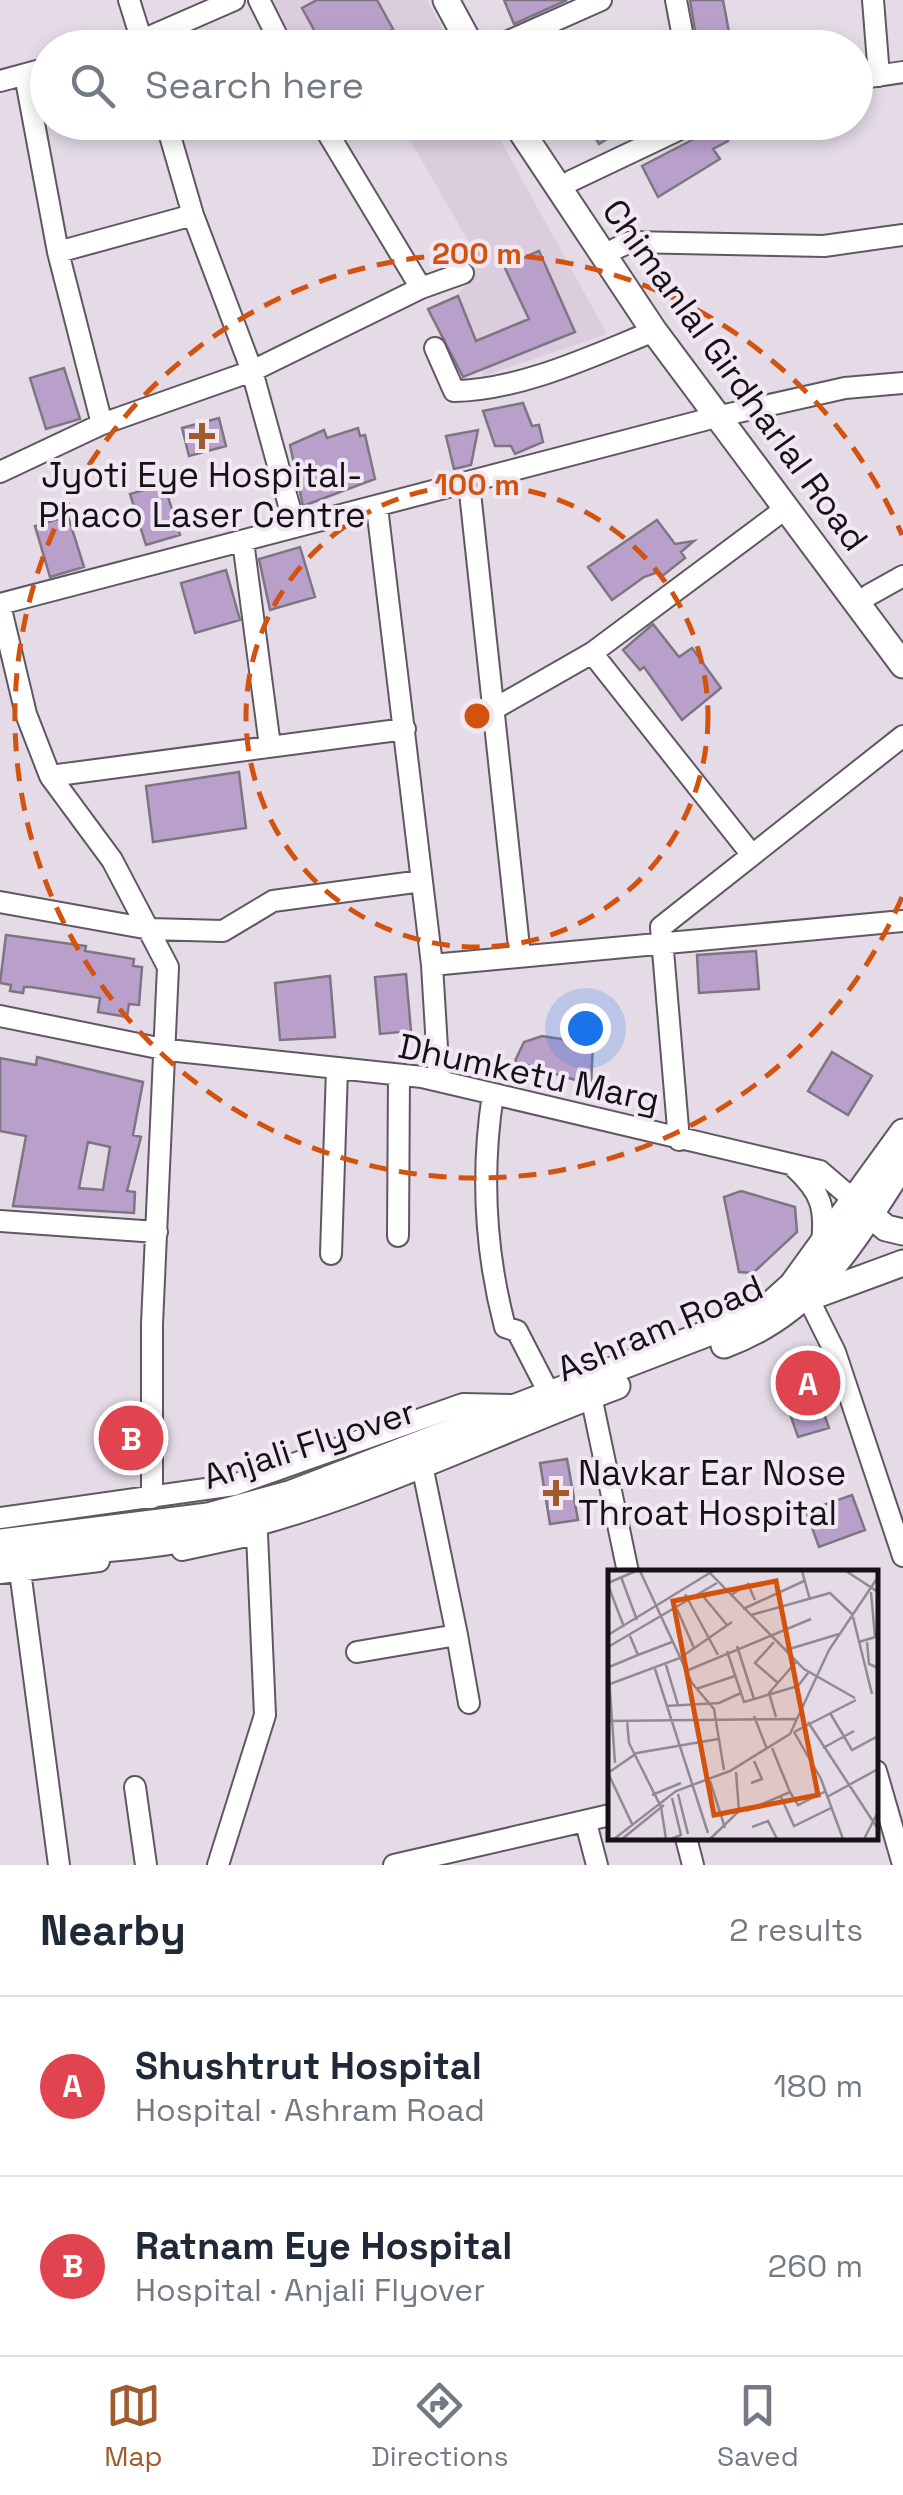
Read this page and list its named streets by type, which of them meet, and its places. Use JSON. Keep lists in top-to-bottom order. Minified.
{"streets":{"main road":["Chimanlal Girdharlal Road","Ashram Road","Anjali Flyover"],"street":["Dhumketu Marg"]},"crossings":[["Dhumketu Marg","Ashram Road"],["Ashram Road","Anjali Flyover"]],"places":{"health":["Jyoti Eye Hospital- Phaco Laser Centre","Navkar Ear Nose Throat Hospital"]},"page":{"search":"Search here","pins":["A","B"],"heading":["Nearby","2 results"],"list":[{"mark":"A","name":"Shushtrut Hospital","note":"Hospital · Ashram Road","value":"180 m"},{"mark":"B","name":"Ratnam Eye Hospital","note":"Hospital · Anjali Flyover","value":"260 m"}],"nav":["Map","Directions","Saved"]},"rings":["200 m","100 m"]}
